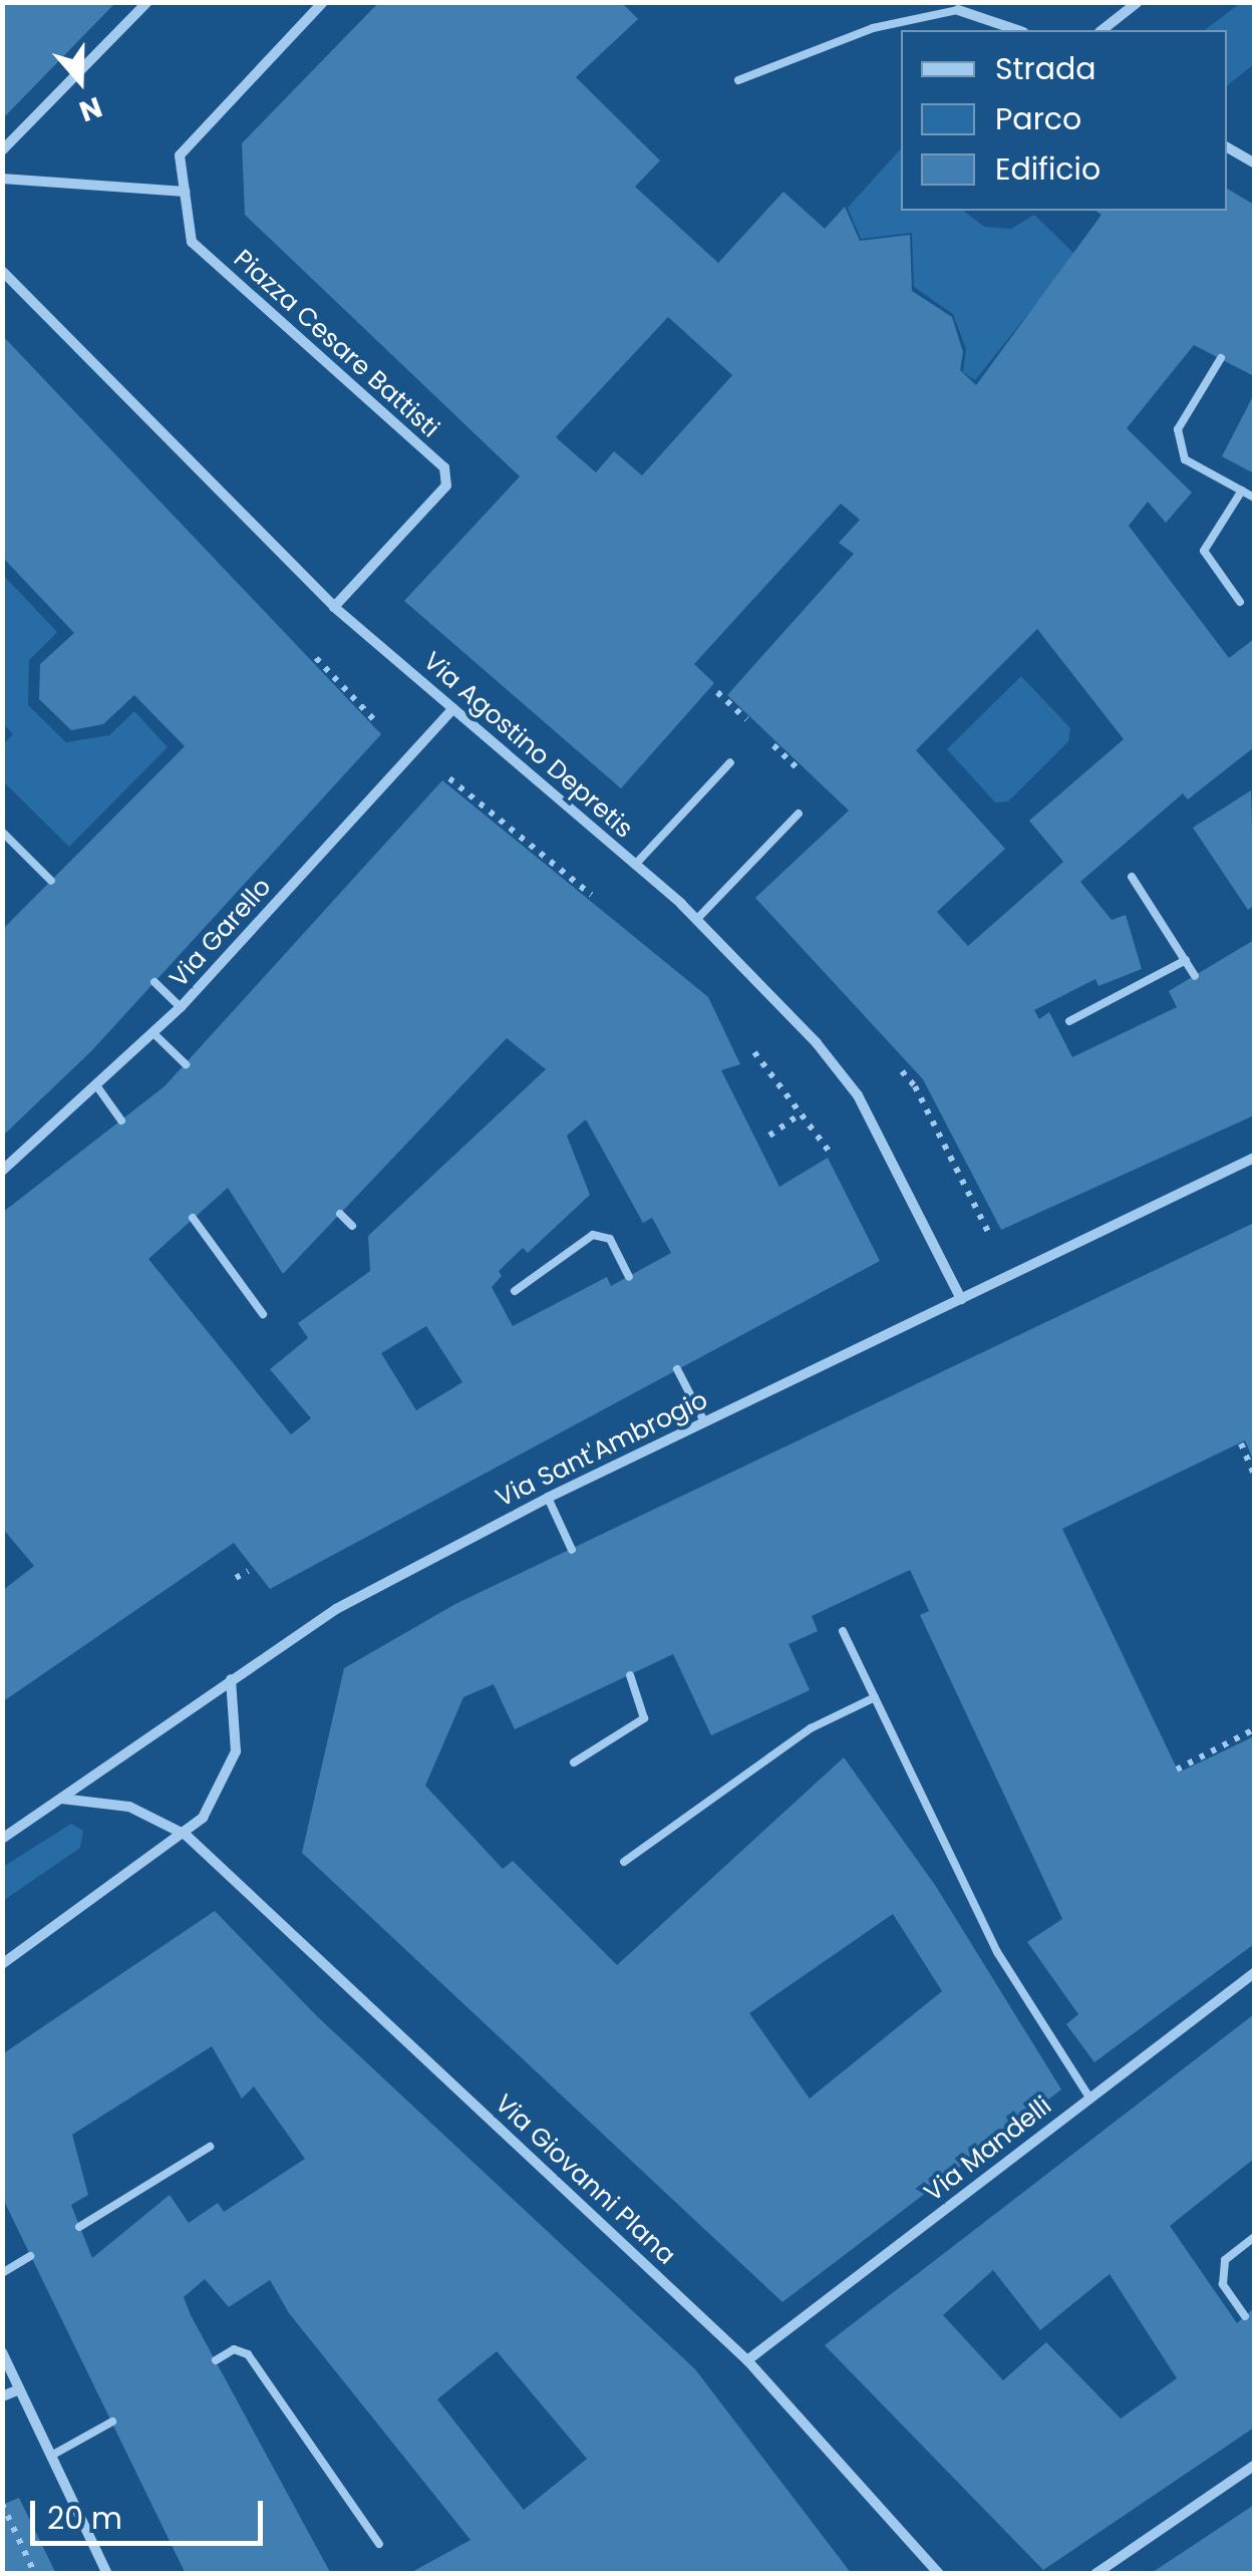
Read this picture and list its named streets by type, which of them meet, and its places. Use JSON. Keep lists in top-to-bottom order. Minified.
{"streets":{"street":["Piazza Cesare Battisti","Via Agostino Depretis","Via Garello","Via Sant'Ambrogio","Via Mandelli","Via Giovanni Plana"]},"crossings":[["Piazza Cesare Battisti","Via Agostino Depretis"],["Via Agostino Depretis","Via Garello"],["Via Agostino Depretis","Via Sant'Ambrogio"],["Via Sant'Ambrogio","Via Giovanni Plana"],["Via Mandelli","Via Giovanni Plana"]],"legend":["Strada","Parco","Edificio"],"scale_bar":"20 m","north":"bottom"}
